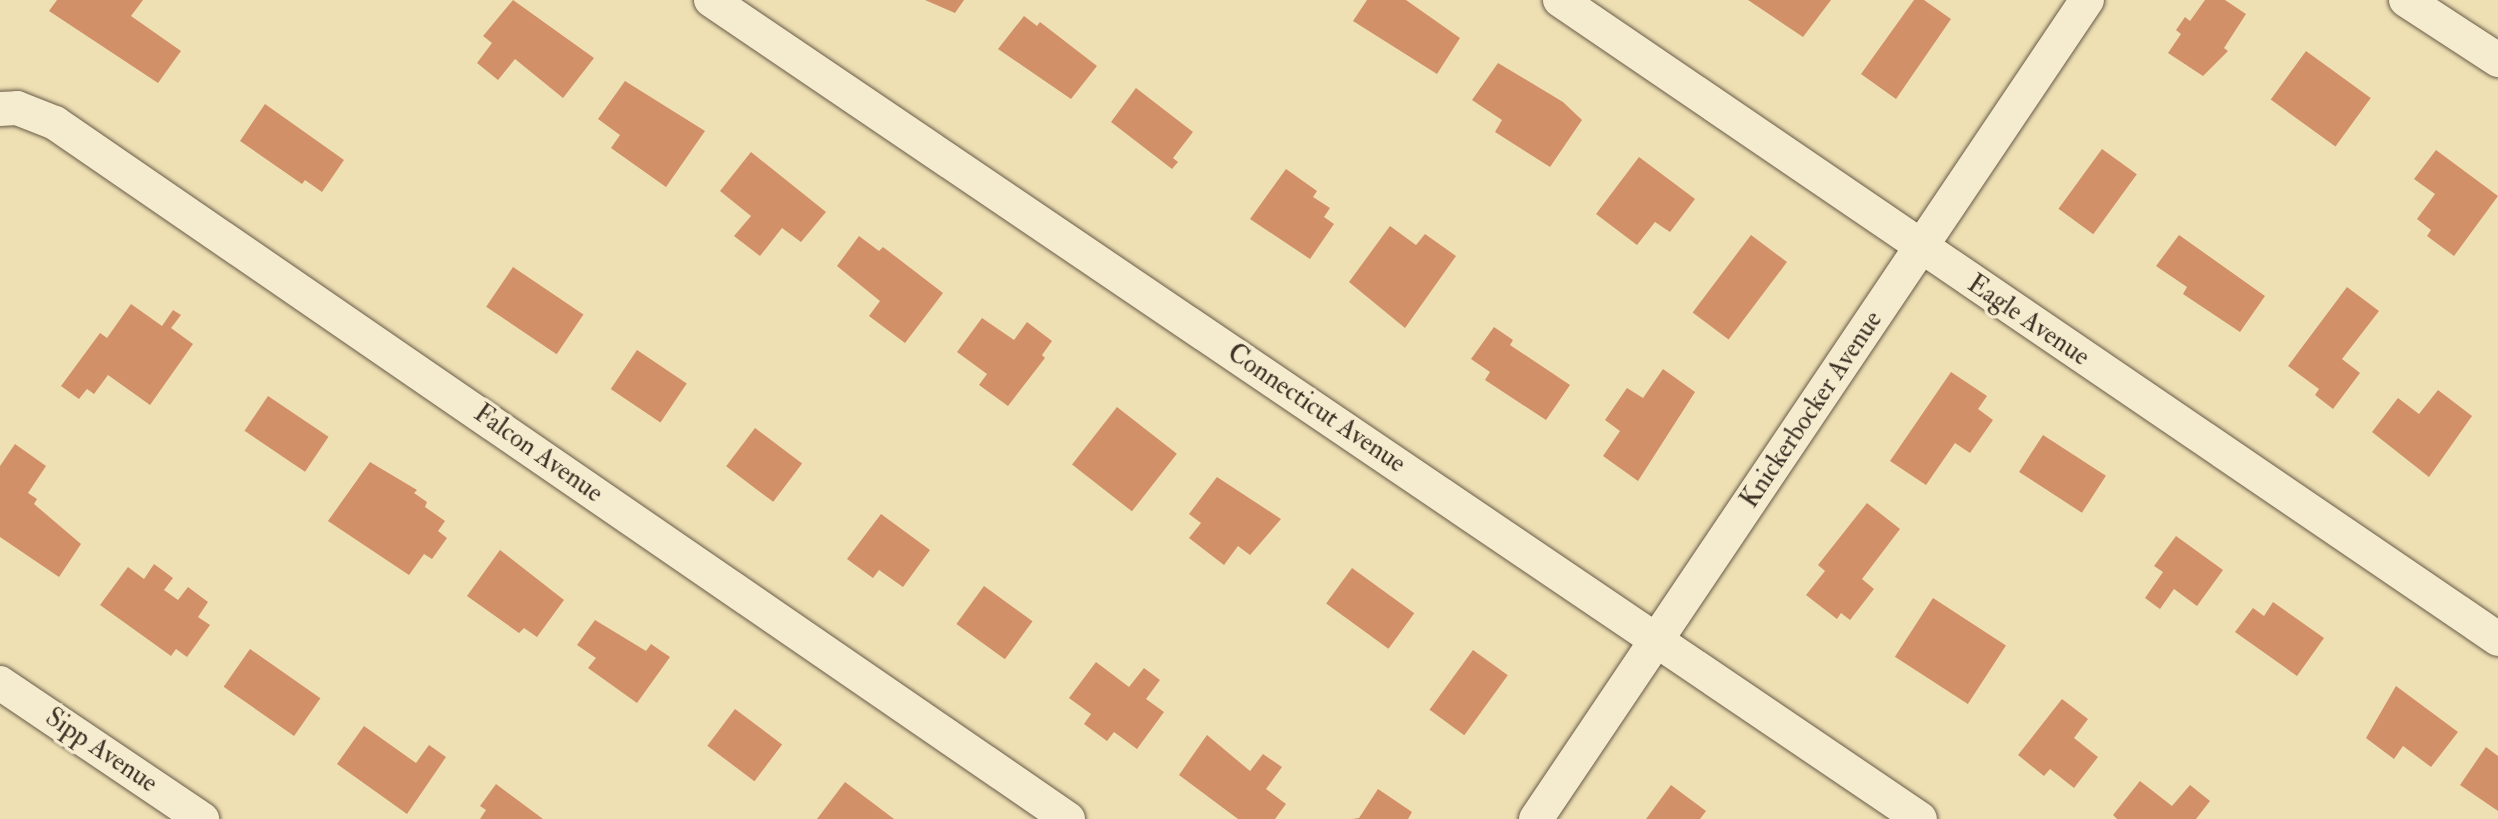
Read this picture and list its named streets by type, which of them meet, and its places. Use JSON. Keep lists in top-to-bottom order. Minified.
{"streets":{"street":["Eagle Avenue","Connecticut Avenue","Knickerbocker Avenue","Falcon Avenue","Sipp Avenue"]},"crossings":[["Eagle Avenue","Knickerbocker Avenue"],["Connecticut Avenue","Knickerbocker Avenue"]]}
